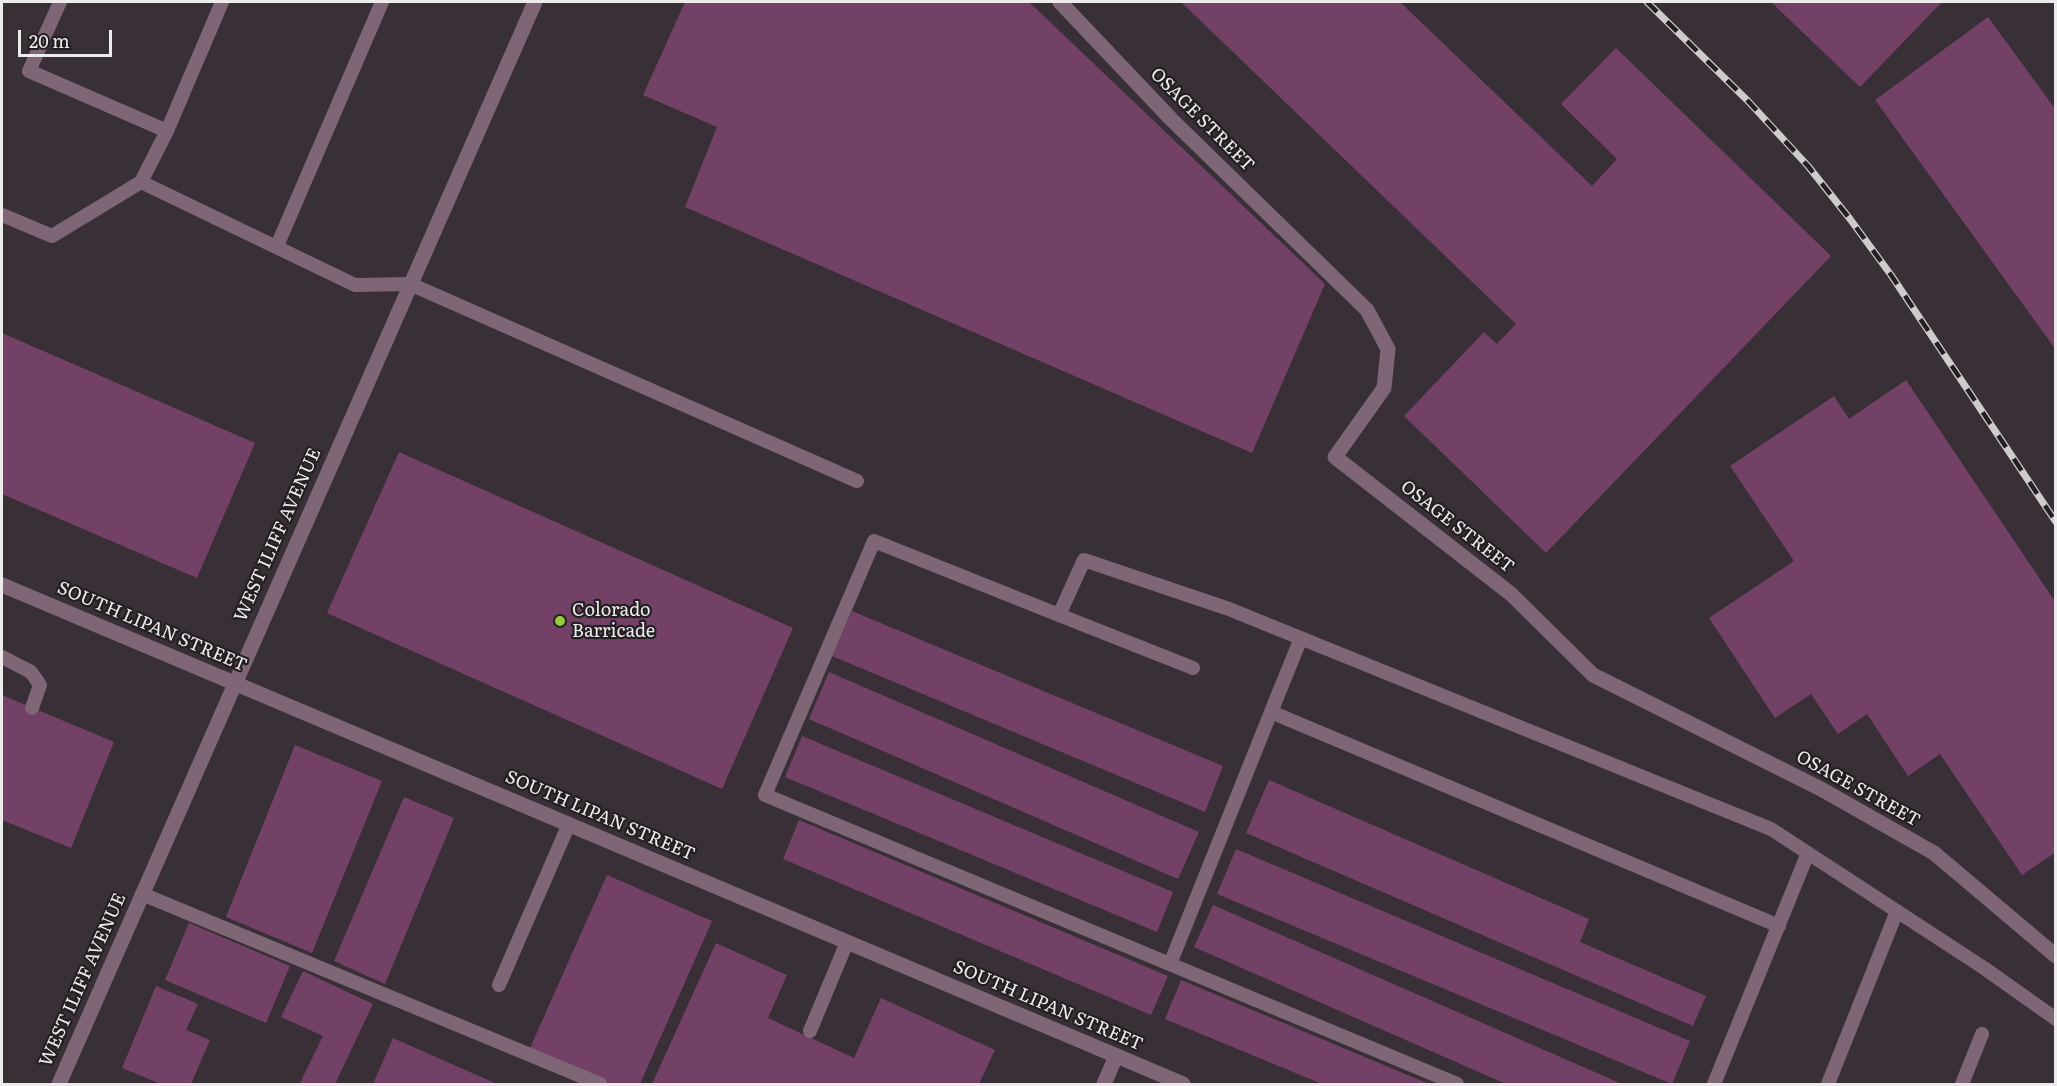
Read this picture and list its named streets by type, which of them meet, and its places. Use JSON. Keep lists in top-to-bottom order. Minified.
{"streets":{"street":["OSAGE STREET","WEST ILIFF AVENUE","SOUTH LIPAN STREET"]},"crossings":[["WEST ILIFF AVENUE","SOUTH LIPAN STREET"]],"places":["Colorado Barricade"],"scale_bar":"20 m"}
